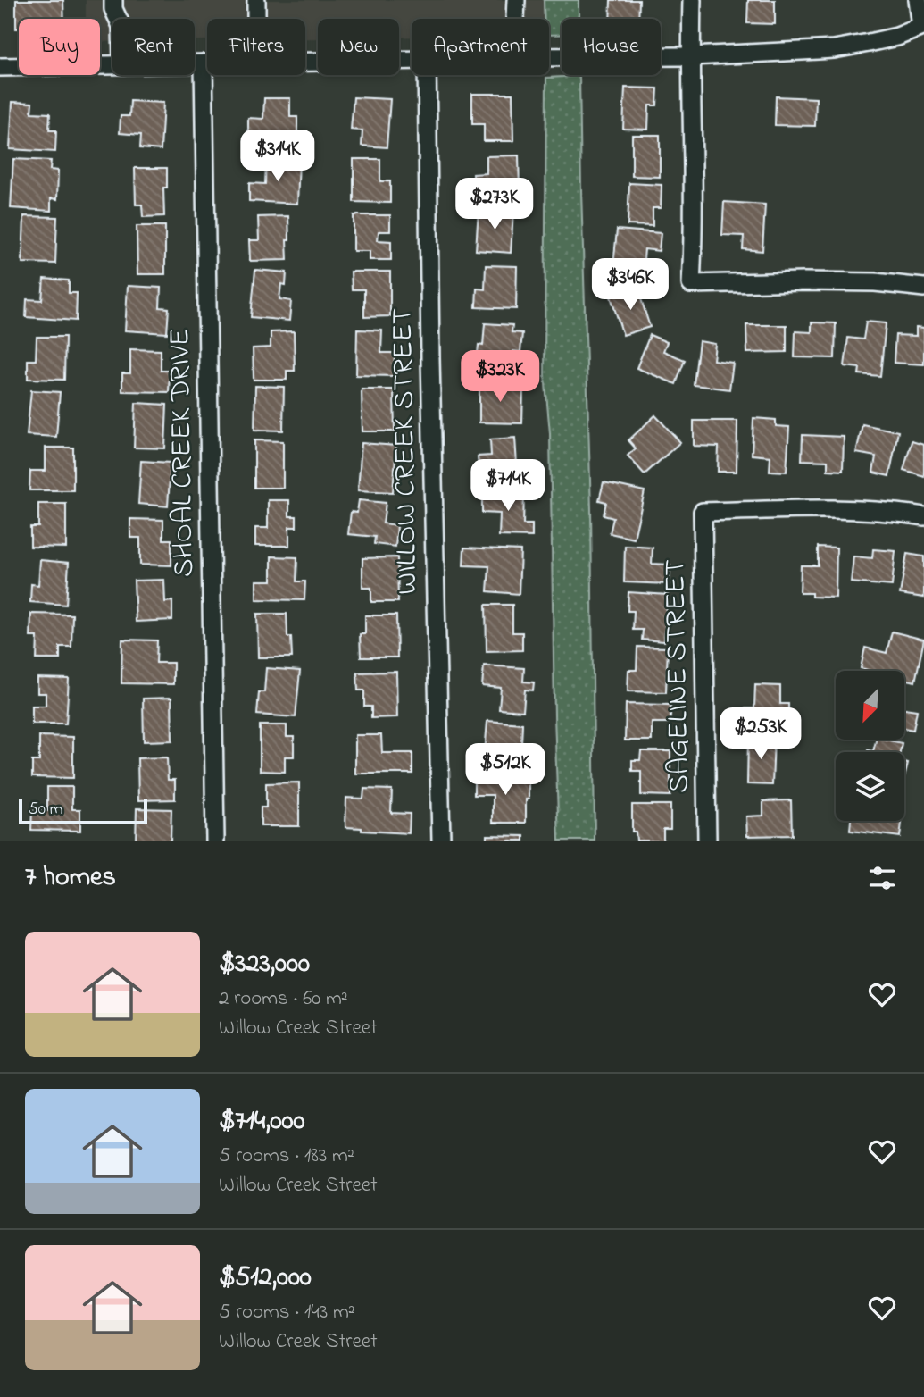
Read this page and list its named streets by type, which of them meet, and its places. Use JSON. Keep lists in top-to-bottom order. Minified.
{"streets":{"street":["WILLOW CREEK STREET","SHOAL CREEK DRIVE","SAGELINE STREET"]},"scale_bar":"50 m","north":"bottom left","page":{"chip":["Buy","Rent","Filters","New","Apartment","House"],"price":["$314K","$273K","$346K","$323K","$714K","$253K","$512K"],"scale":"50 m","heading":"7 homes","list":[{"name":"$323,000","note":"2 rooms · 60 m² · Willow Creek Street"},{"name":"$714,000","note":"5 rooms · 183 m² · Willow Creek Street"},{"name":"$512,000","note":"5 rooms · 143 m² · Willow Creek Street"}]}}
